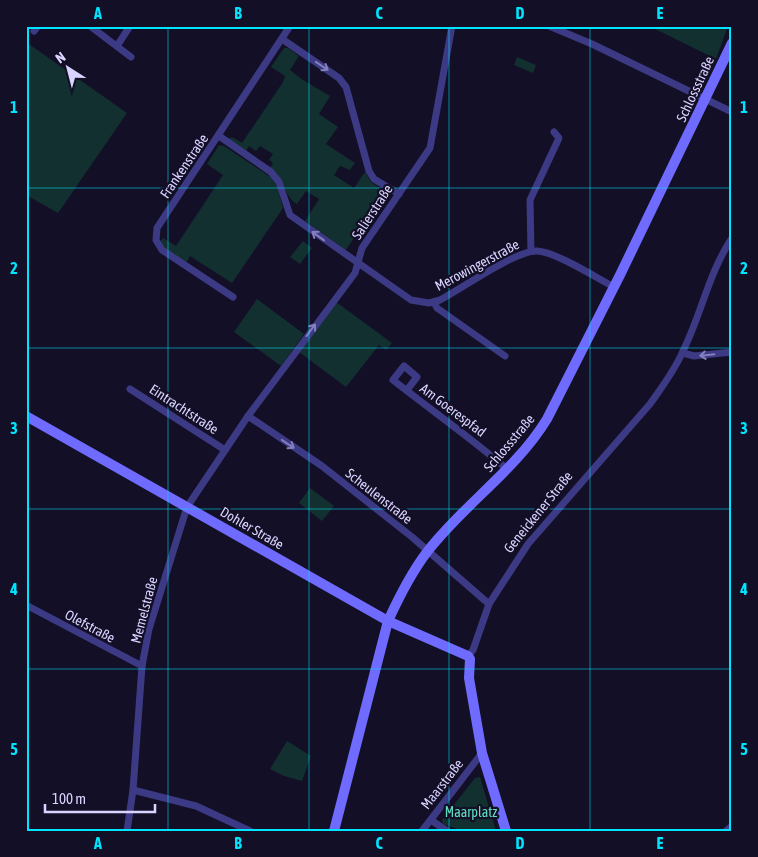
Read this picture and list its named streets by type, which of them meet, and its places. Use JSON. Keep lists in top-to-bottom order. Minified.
{"streets":{"street":["Schlossstraße","Frankenstraße","Salierstraße","Merowingerstraße","Eintrachtstraße","Am Goerespfad","Scheulenstraße","Geneickener Straße","Dohler Straße","Memelstraße","Olefstraße","Maarstraße"]},"crossings":[["Schlossstraße","Merowingerstraße"],["Schlossstraße","Am Goerespfad"],["Schlossstraße","Scheulenstraße"],["Schlossstraße","Dohler Straße"],["Frankenstraße","Merowingerstraße"],["Salierstraße","Merowingerstraße"],["Salierstraße","Scheulenstraße"],["Salierstraße","Memelstraße"],["Eintrachtstraße","Memelstraße"],["Scheulenstraße","Geneickener Straße"],["Scheulenstraße","Memelstraße"],["Geneickener Straße","Dohler Straße"],["Geneickener Straße","Maarstraße"],["Dohler Straße","Memelstraße"],["Memelstraße","Olefstraße"]],"one_way":["Salierstraße","Scheulenstraße"],"parks":["Maarplatz"],"scale_bar":"100 m","north":"top left","grid":{"columns":["A","B","C","D","E"],"rows":["1","2","3","4","5"]}}
